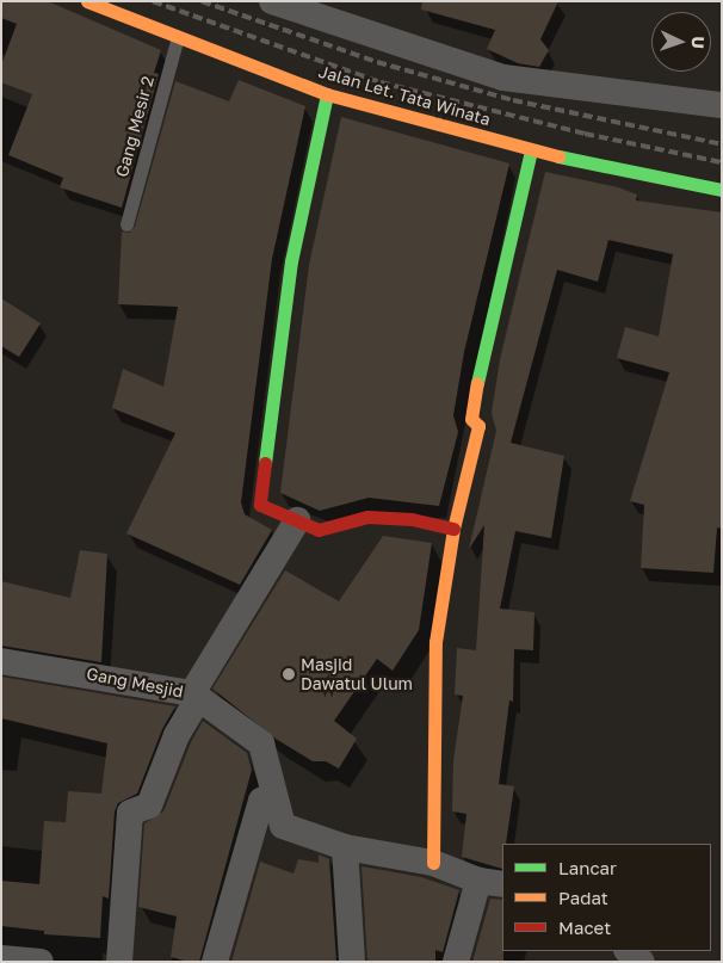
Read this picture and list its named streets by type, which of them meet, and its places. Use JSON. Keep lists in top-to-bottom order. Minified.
{"streets":{"street":["Jalan Let. Tata Winata","Gang Mesjid"],"lane":["Gang Mesir 2"]},"crossings":[["Jalan Let. Tata Winata","Gang Mesir 2"]],"places":["Masjid Dawatul Ulum"],"legend":["Lancar","Padat","Macet"],"north":"right"}
